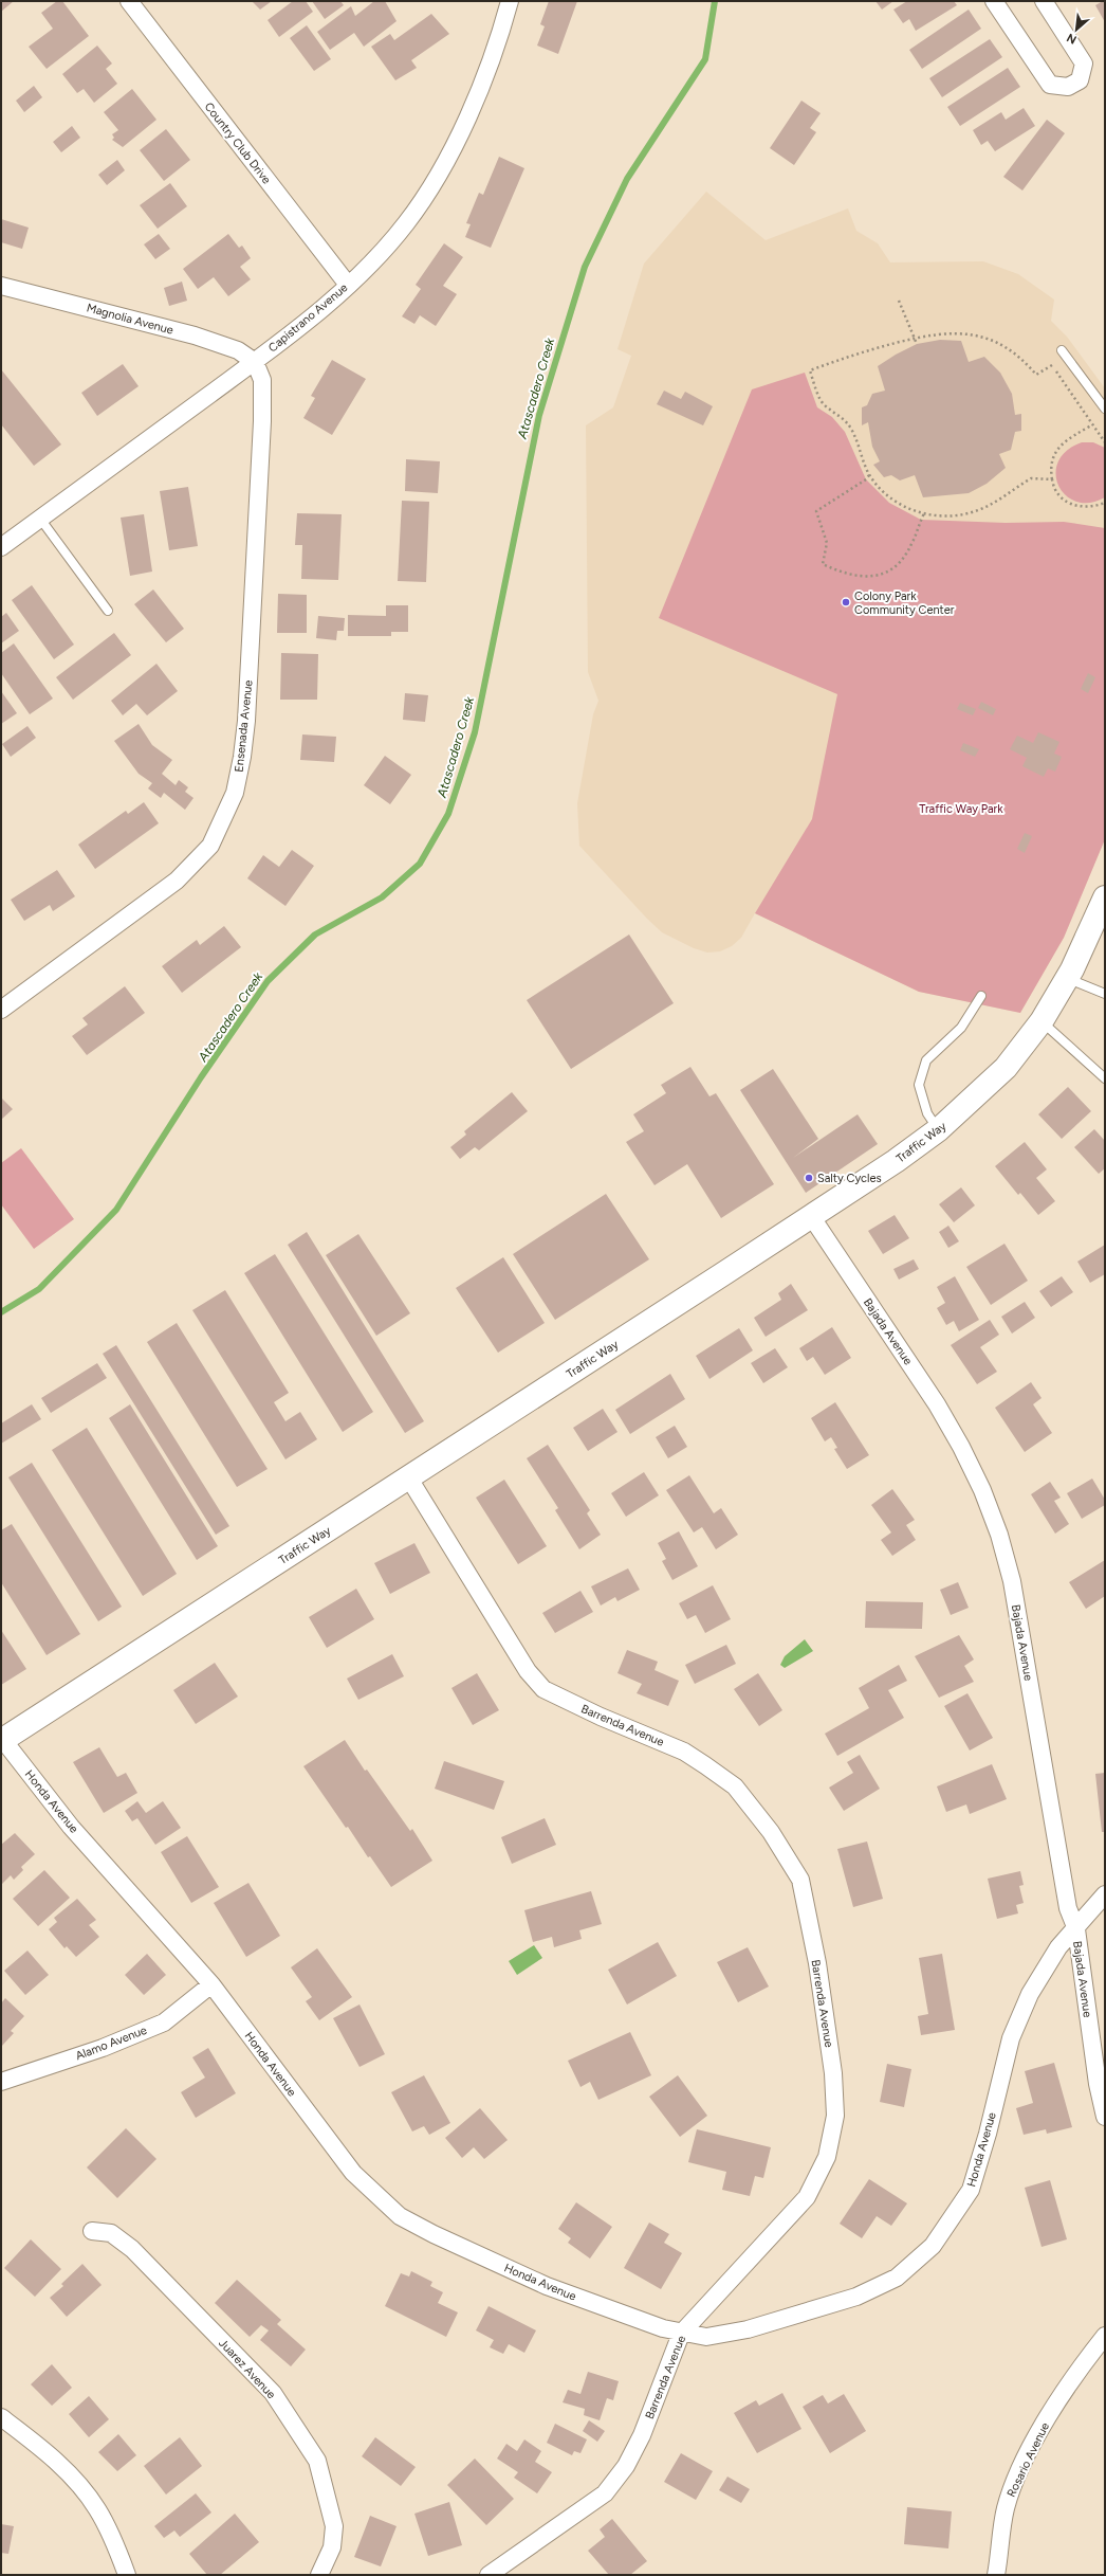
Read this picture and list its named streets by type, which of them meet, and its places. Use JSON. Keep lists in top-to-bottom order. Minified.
{"streets":{"street":["Country Club Drive","Capistrano Avenue","Magnolia Avenue","Ensenada Avenue","Traffic Way","Bajada Avenue","Barrenda Avenue","Honda Avenue","Alamo Avenue","Juarez Avenue","Rosario Avenue"]},"crossings":[["Country Club Drive","Capistrano Avenue"],["Capistrano Avenue","Magnolia Avenue"],["Capistrano Avenue","Ensenada Avenue"],["Magnolia Avenue","Ensenada Avenue"],["Traffic Way","Bajada Avenue"],["Traffic Way","Barrenda Avenue"],["Traffic Way","Honda Avenue"],["Bajada Avenue","Honda Avenue"],["Barrenda Avenue","Honda Avenue"],["Honda Avenue","Alamo Avenue"]],"water":["Atascadero Creek"],"parks":["Traffic Way Park"],"places":["Colony Park Community Center","Salty Cycles"],"north":"bottom left"}
